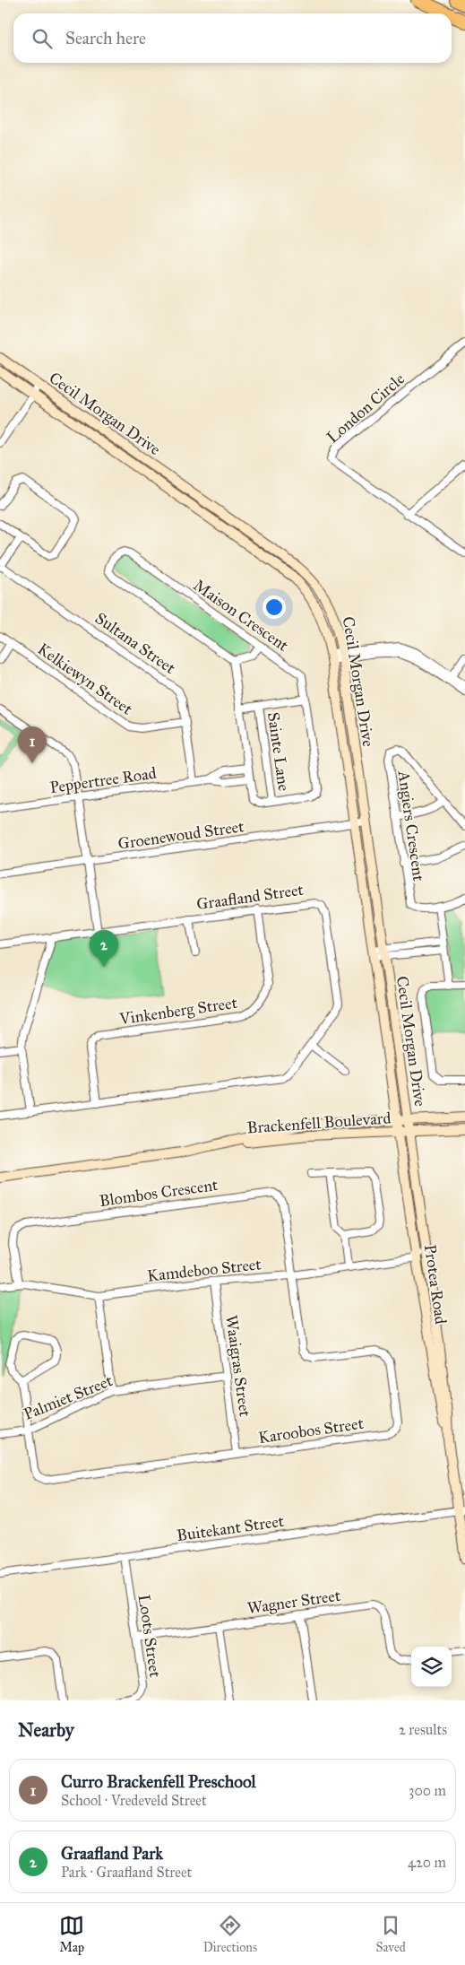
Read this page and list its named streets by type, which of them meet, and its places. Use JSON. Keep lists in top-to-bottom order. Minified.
{"streets":{"street":["London Circle","Cecil Morgan Drive","Maison Crescent","Sultana Street","Kelkiewyn Street","Sainte Lane","Peppertree Road","Angiers Crescent","Groenewoud Street","Graafland Street","Vinkenberg Street","Brackenfell Boulevard","Blombos Crescent","Kamdeboo Street","Protea Road","Waaigras Street","Palmiet Street","Karoobos Street","Buitekant Street","Wagner Street","Loots Street"]},"crossings":[["Cecil Morgan Drive","Groenewoud Street"],["Cecil Morgan Drive","Brackenfell Boulevard"],["Cecil Morgan Drive","Protea Road"],["Maison Crescent","Sainte Lane"],["Sultana Street","Kelkiewyn Street"],["Sultana Street","Peppertree Road"],["Graafland Street","Vinkenberg Street"],["Brackenfell Boulevard","Protea Road"],["Blombos Crescent","Kamdeboo Street"],["Blombos Crescent","Karoobos Street"],["Kamdeboo Street","Protea Road"],["Kamdeboo Street","Waaigras Street"],["Kamdeboo Street","Karoobos Street"],["Protea Road","Buitekant Street"],["Waaigras Street","Palmiet Street"],["Waaigras Street","Karoobos Street"],["Palmiet Street","Karoobos Street"],["Buitekant Street","Loots Street"],["Wagner Street","Loots Street"]],"page":{"search":"Search here","pins":["1","2"],"heading":["Nearby","2 results"],"list":[{"mark":"1","name":"Curro Brackenfell Preschool","note":"School · Vredeveld Street","value":"300 m"},{"mark":"2","name":"Graafland Park","note":"Park · Graafland Street","value":"420 m"}],"nav":["Map","Directions","Saved"]}}
